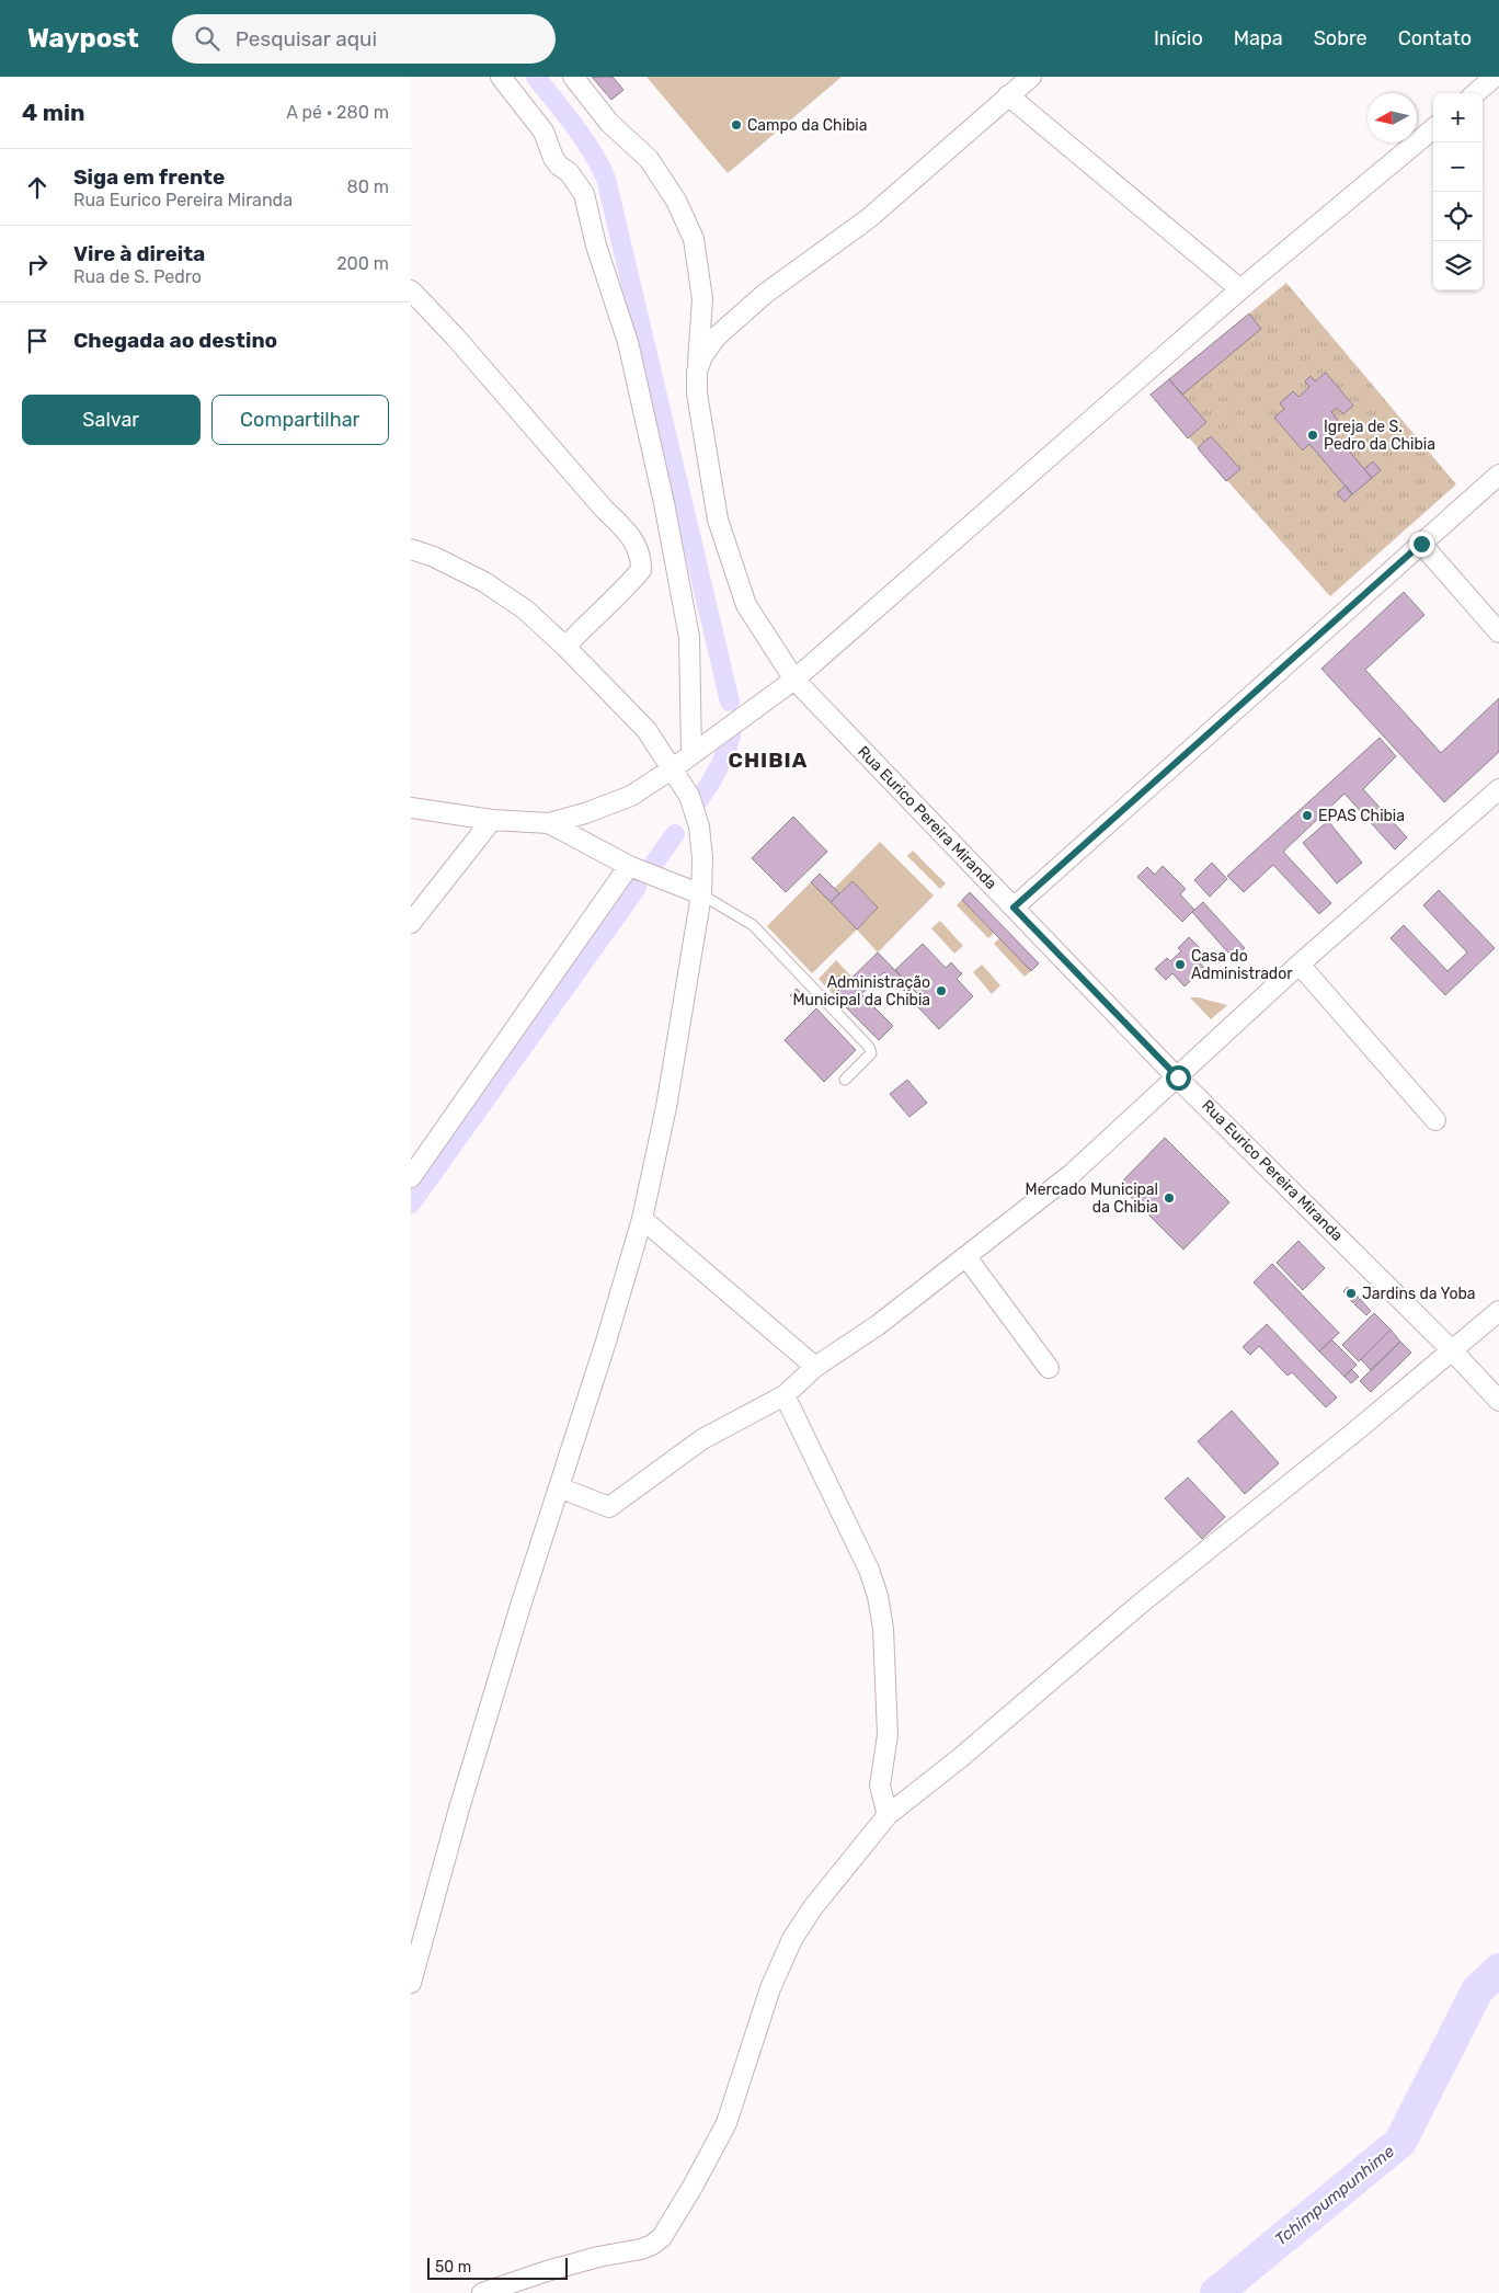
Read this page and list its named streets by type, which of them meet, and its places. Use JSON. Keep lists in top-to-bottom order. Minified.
{"streets":{"street":["Rua Eurico Pereira Miranda"]},"districts":["CHIBIA"],"water":["Tchimpumpunhime"],"places":["Campo da Chibia","Igreja de S. Pedro da Chibia","EPAS Chibia","Casa do Administrador","Administração Municipal da Chibia","Mercado Municipal da Chibia","Jardins da Yoba"],"scale_bar":"50 m","north":"left","page":{"header":"Waypost","search":"Pesquisar aqui","nav":["Início","Mapa","Sobre","Contato"],"heading":["4 min","A pé · 280 m"],"map_buttons":["+","−"],"list":[["Siga em frente","Rua Eurico Pereira Miranda","80 m"],["Vire à direita","Rua de S. Pedro","200 m"],"Chegada ao destino"],"buttons":["Salvar","Compartilhar"],"scale":"50 m"}}
